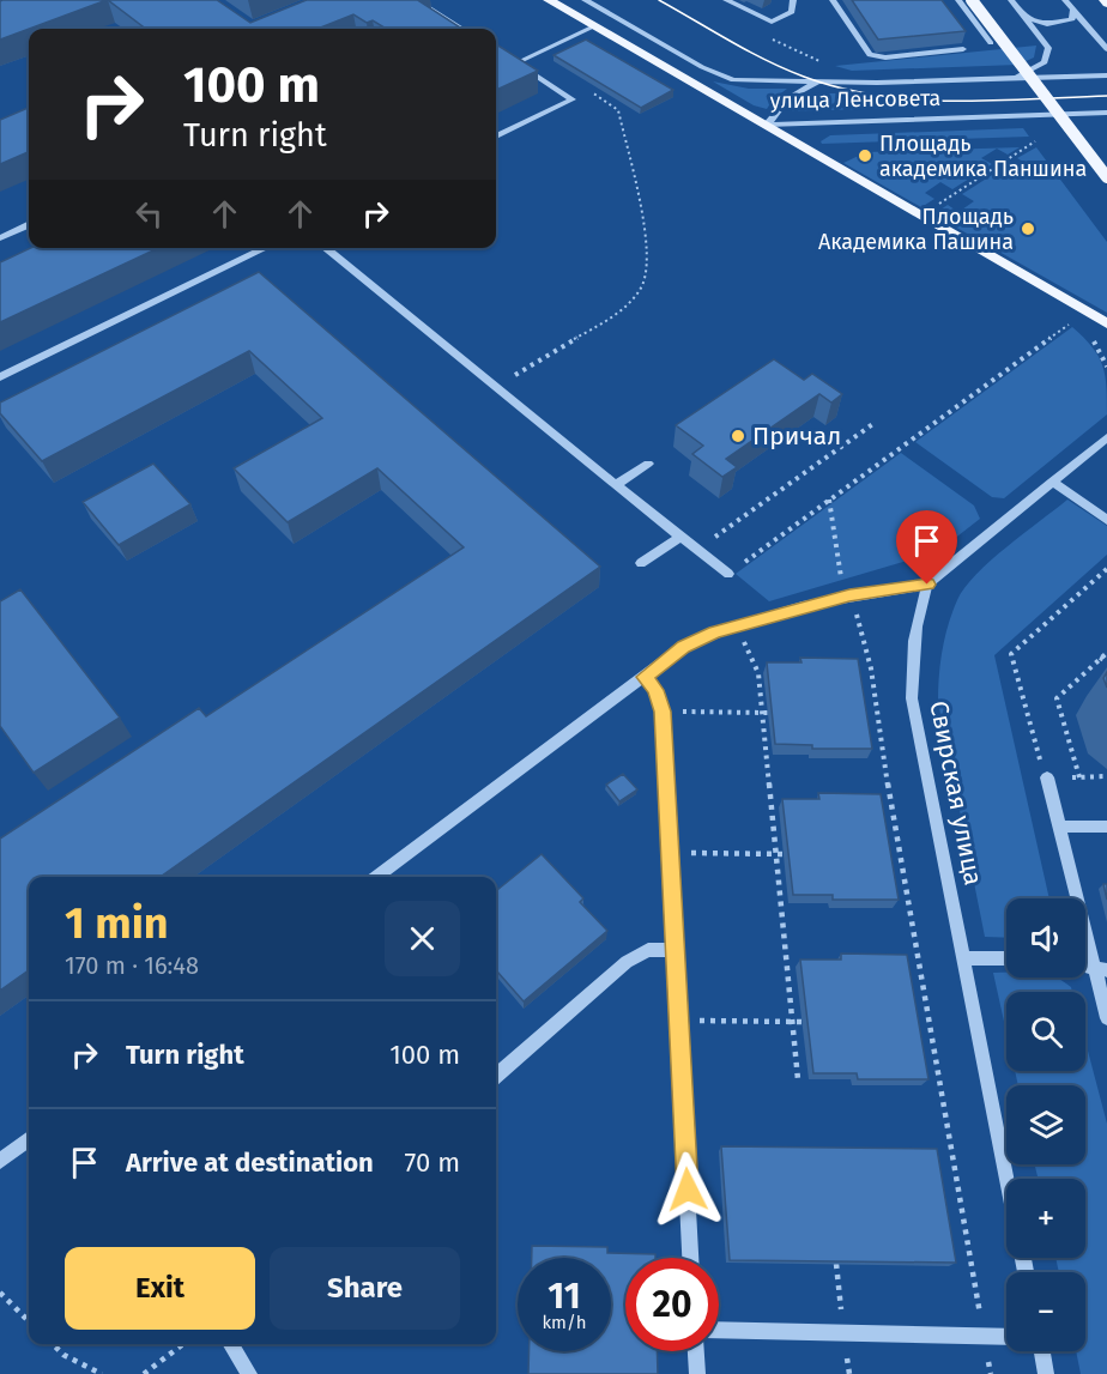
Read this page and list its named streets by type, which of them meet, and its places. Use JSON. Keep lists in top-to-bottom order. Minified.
{"streets":{"main road":["улица Ленсовета"],"street":["Свирская улица"]},"places":["Площадь академика Паншина","Площадь Академика Пашина","Причал"],"page":{"turn":["100 m","Turn right"],"heading":["1 min","170 m · 16:48"],"map_buttons":["+","−"],"list":[{"name":"Turn right","value":"100 m"},{"name":"Arrive at destination","value":"70 m"}],"buttons":["Exit","Share"],"speed":"11 km/h","limit":"20"}}
